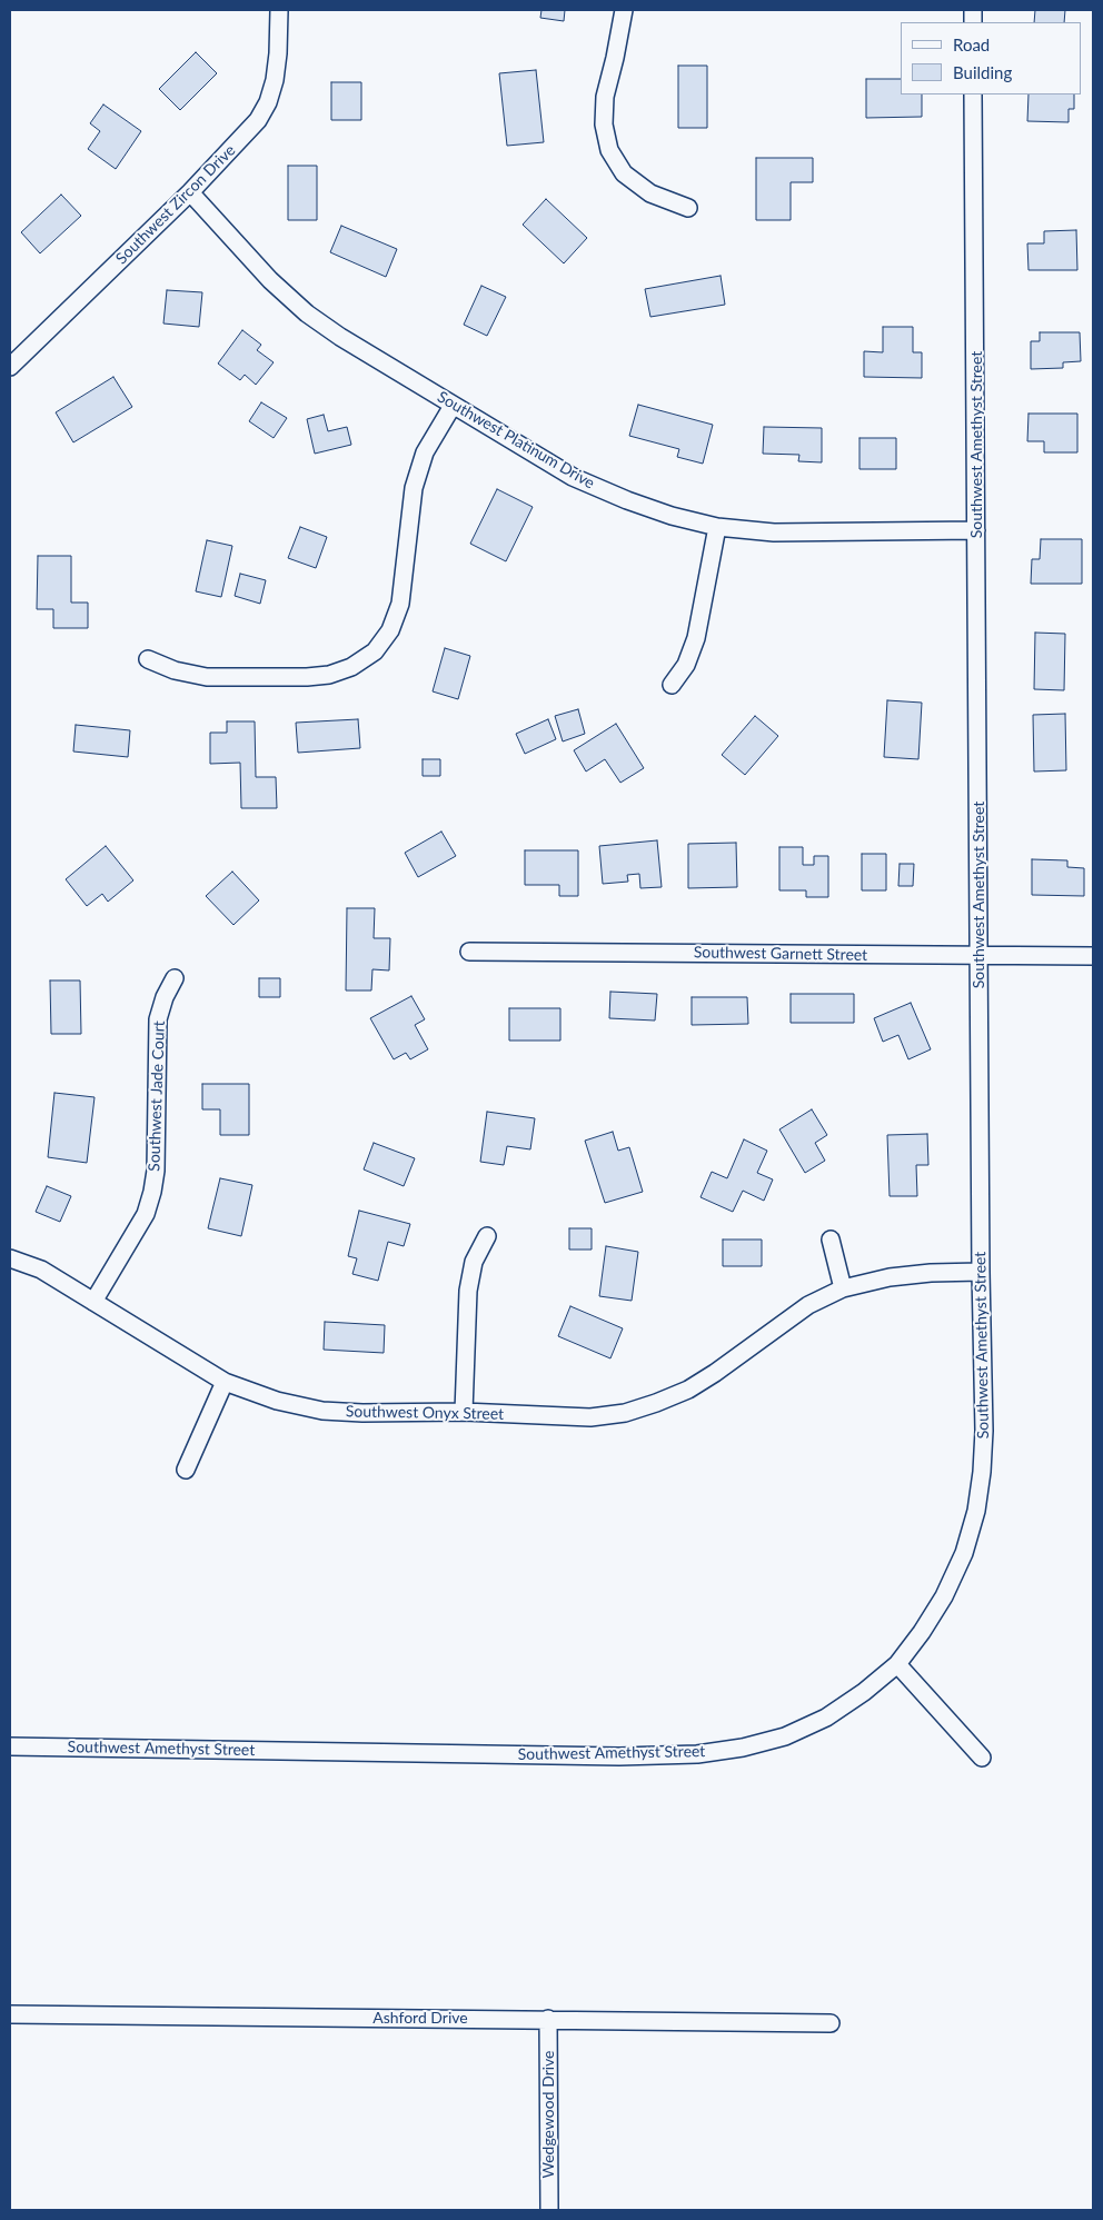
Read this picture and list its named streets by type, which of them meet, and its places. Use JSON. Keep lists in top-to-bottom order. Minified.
{"streets":{"street":["Southwest Zircon Drive","Southwest Platinum Drive","Southwest Amethyst Street","Southwest Garnett Street","Southwest Jade Court","Southwest Onyx Street","Ashford Drive","Wedgewood Drive"]},"crossings":[["Southwest Zircon Drive","Southwest Platinum Drive"],["Southwest Platinum Drive","Southwest Amethyst Street"],["Southwest Amethyst Street","Southwest Garnett Street"],["Southwest Amethyst Street","Southwest Onyx Street"],["Southwest Jade Court","Southwest Onyx Street"],["Ashford Drive","Wedgewood Drive"]],"legend":["Road","Building"]}
